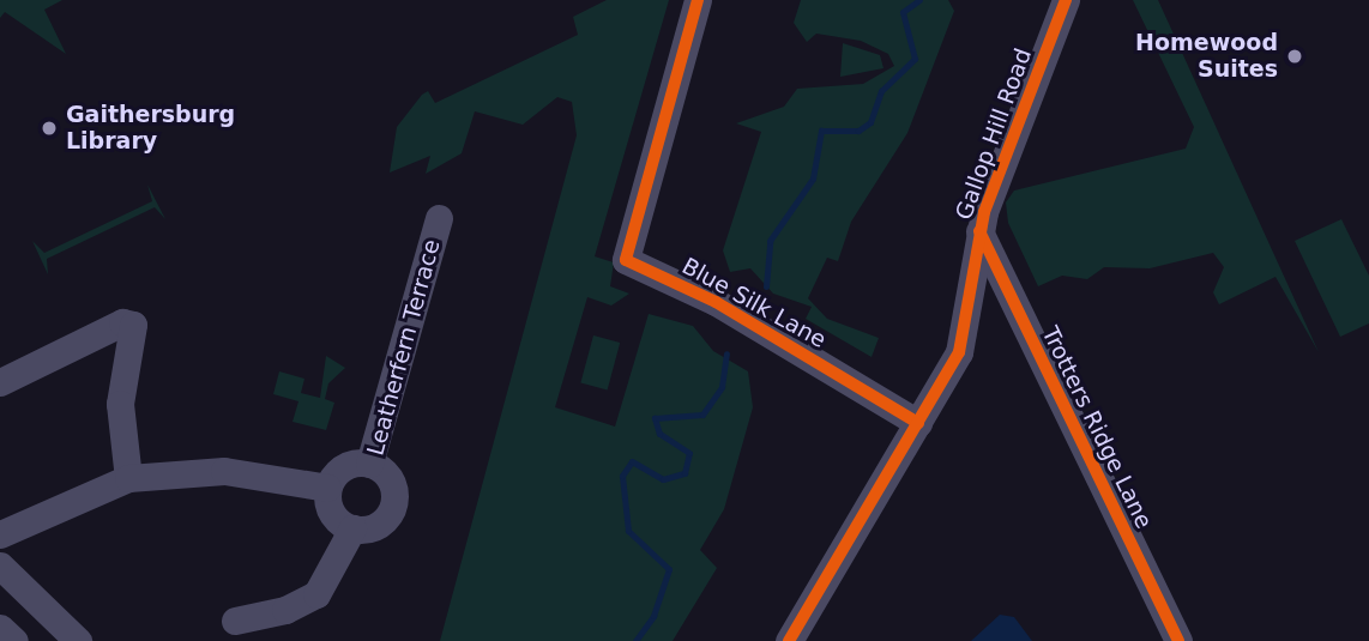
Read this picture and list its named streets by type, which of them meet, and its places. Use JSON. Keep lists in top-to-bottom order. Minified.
{"streets":{"street":["Gallop Hill Road","Blue Silk Lane","Leatherfern Terrace","Trotters Ridge Lane"]},"crossings":[["Gallop Hill Road","Blue Silk Lane"],["Gallop Hill Road","Trotters Ridge Lane"]],"places":["Homewood Suites","Gaithersburg Library"]}
